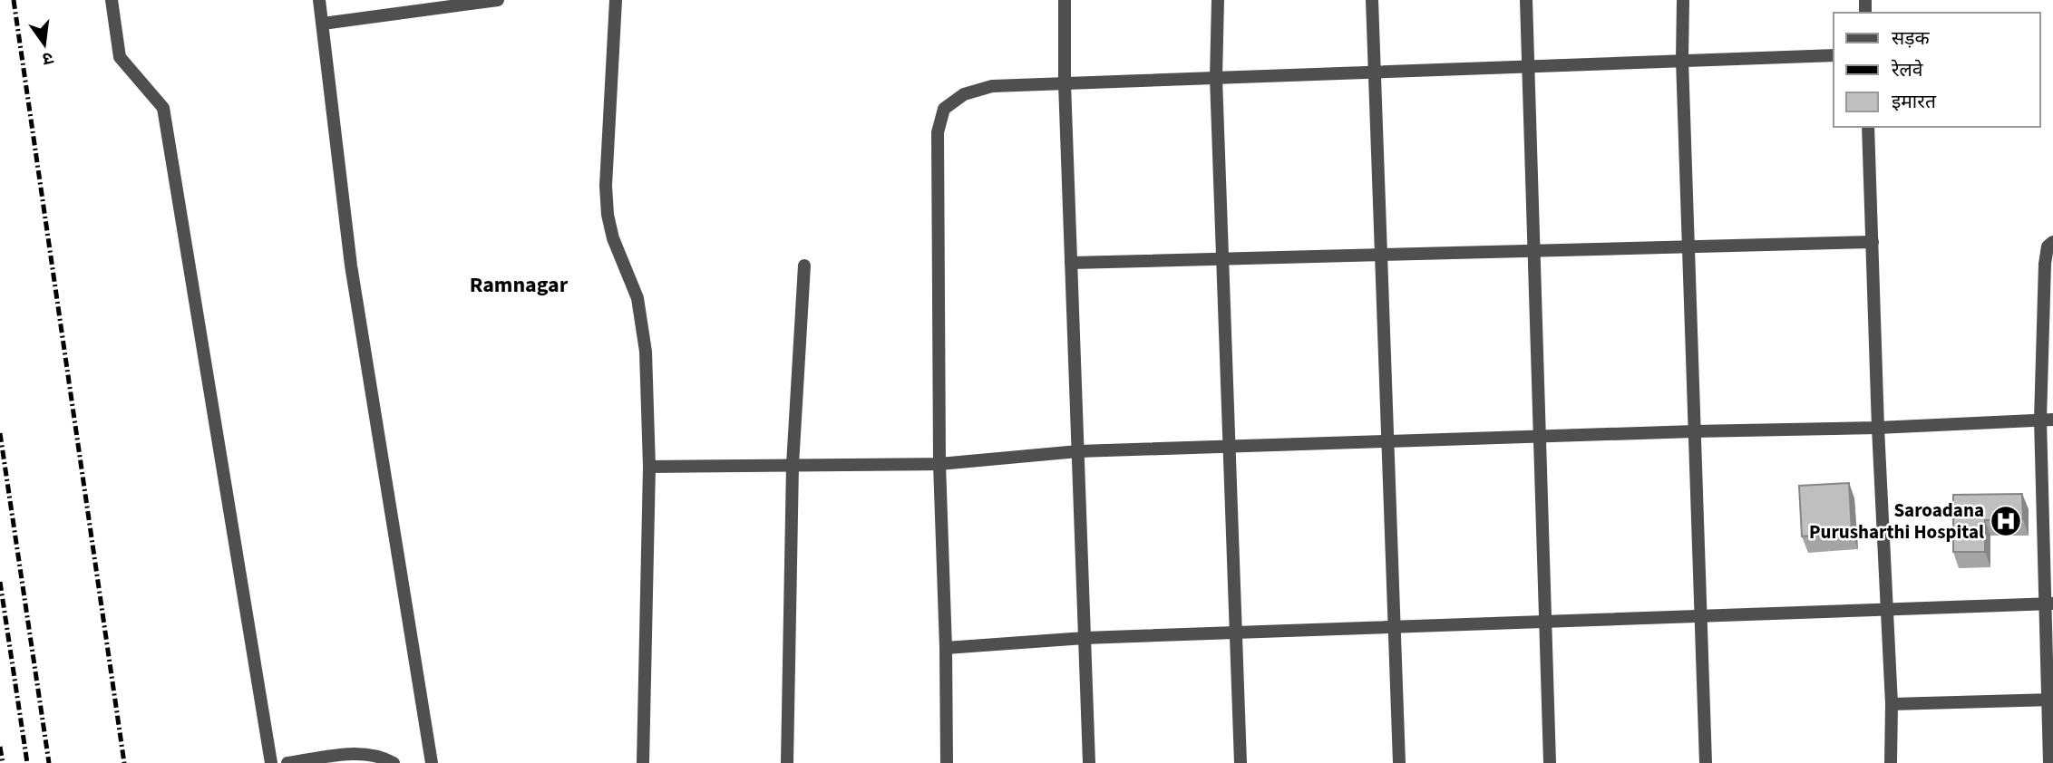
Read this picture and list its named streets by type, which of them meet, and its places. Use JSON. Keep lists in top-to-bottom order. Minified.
{"districts":["Ramnagar"],"places":{"hospital":["Saroadana Purusharthi Hospital"]},"legend":["सड़क","रेलवे","इमारत"],"north":"bottom"}
